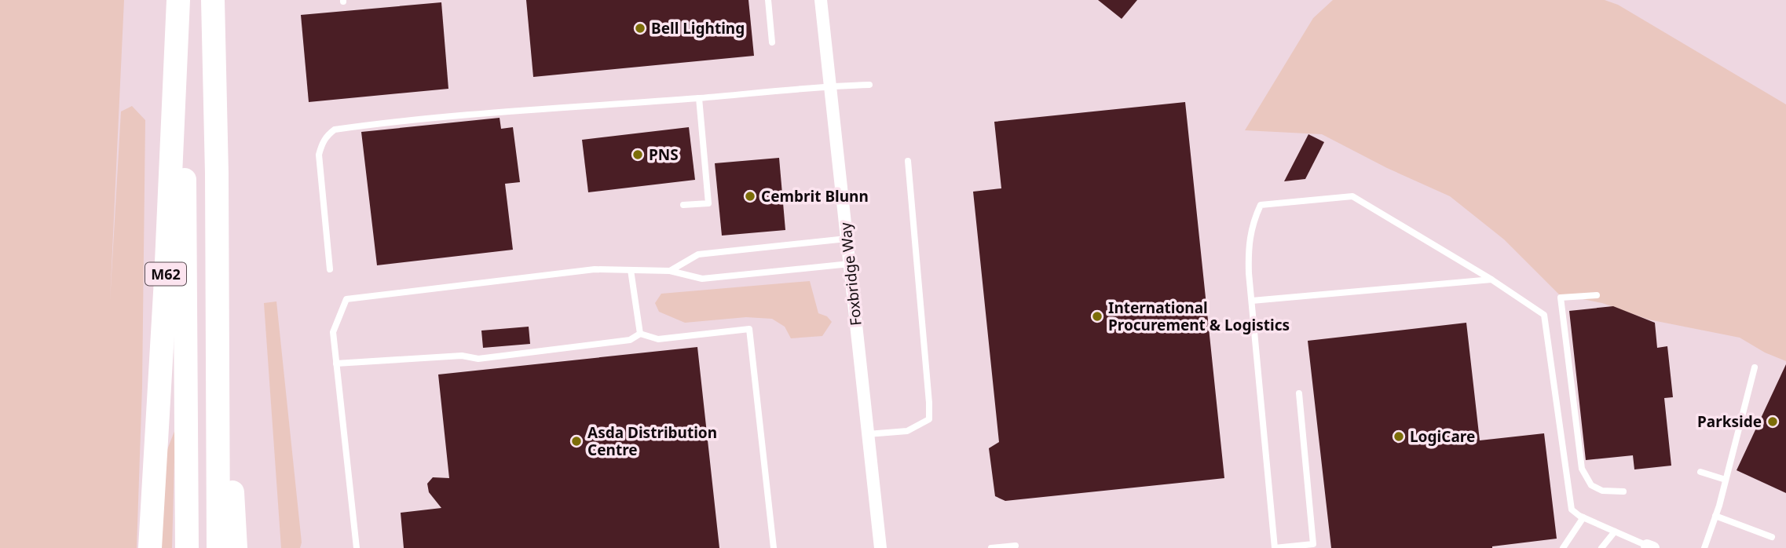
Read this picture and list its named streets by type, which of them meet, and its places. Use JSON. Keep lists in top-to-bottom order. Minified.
{"streets":{"highway":["M62"],"street":["Foxbridge Way"]},"places":["Bell Lighting","PNS","Cembrit Blunn","International Procurement & Logistics","Parkside","LogiCare","Asda Distribution Centre"]}
